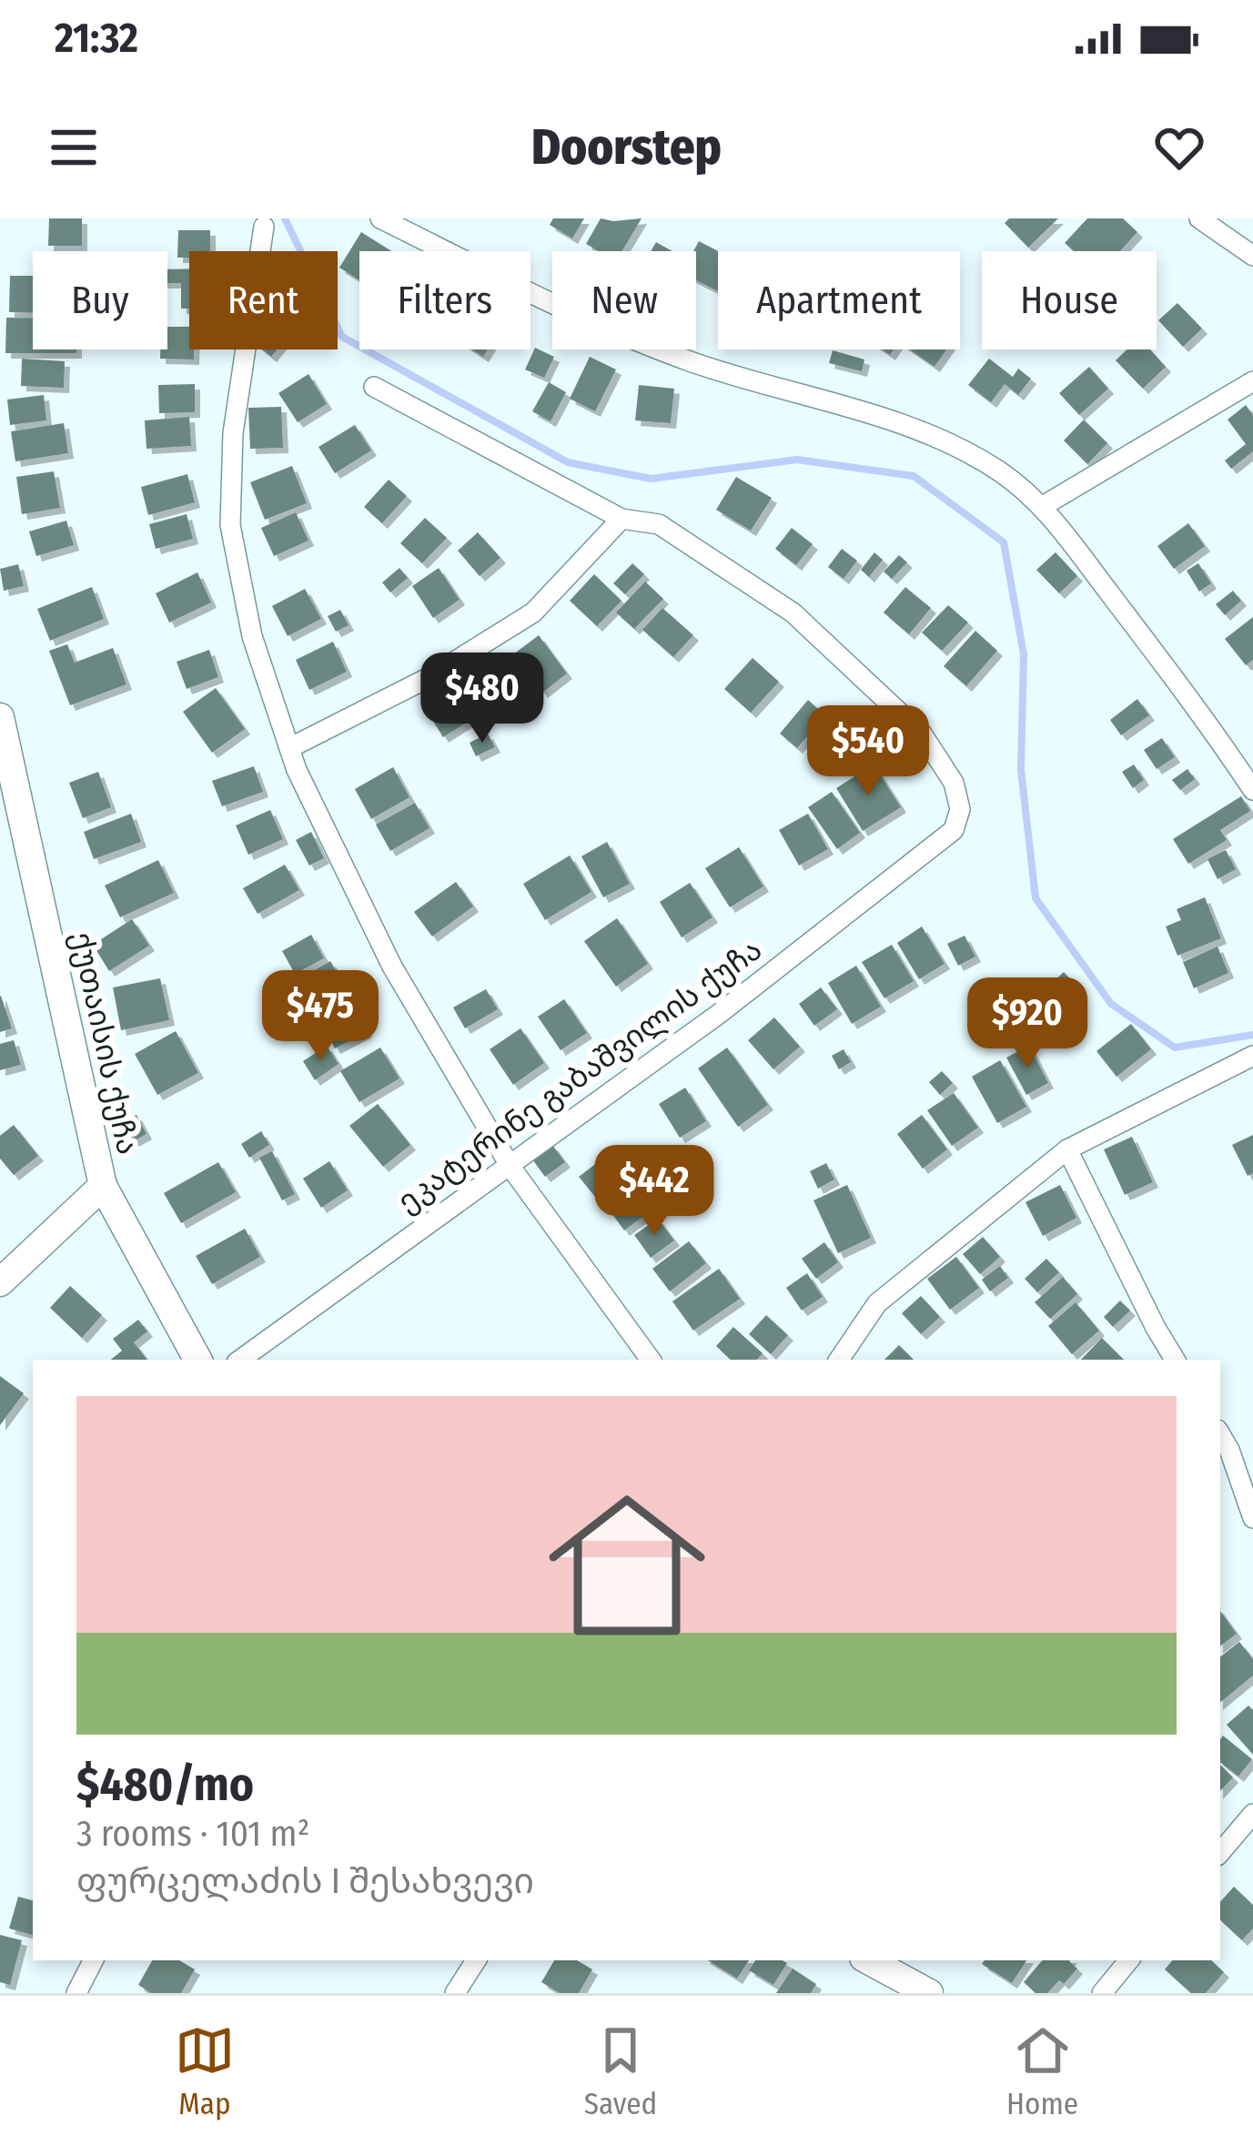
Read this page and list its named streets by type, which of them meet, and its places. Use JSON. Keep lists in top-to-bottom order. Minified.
{"streets":{"street":["ქუთაისის ქუჩა","ეკატერინე გაბაშვილის ქუჩა"]},"page":{"status":"21:32","header":"Doorstep","chip":["Buy","Rent","Filters","New","Apartment","House"],"price":["$480","$540","$475","$920","$442"],"list":[{"name":"$480/mo","note":"3 rooms · 101 m² · ფურცელაძის I შესახვევი"}],"tabs":["Map","Saved","Home"]}}
